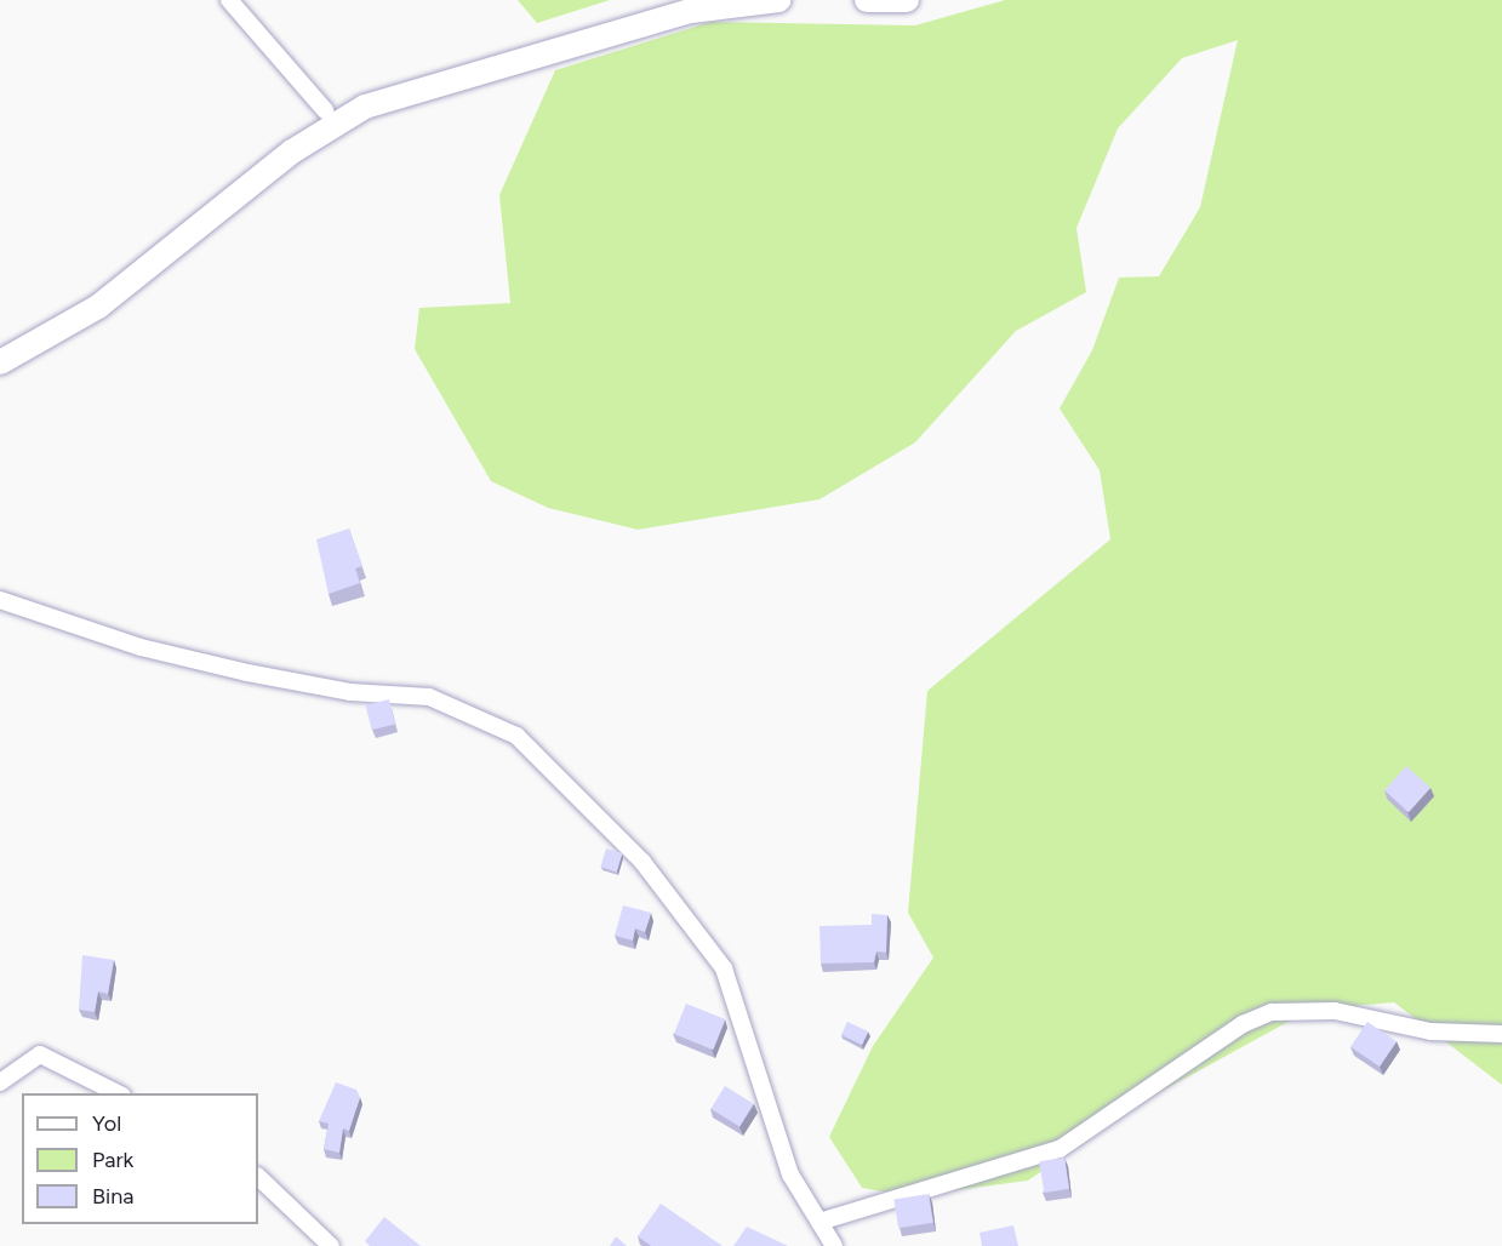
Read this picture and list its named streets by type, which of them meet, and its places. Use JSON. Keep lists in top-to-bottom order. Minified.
{"legend":["Yol","Park","Bina"]}
